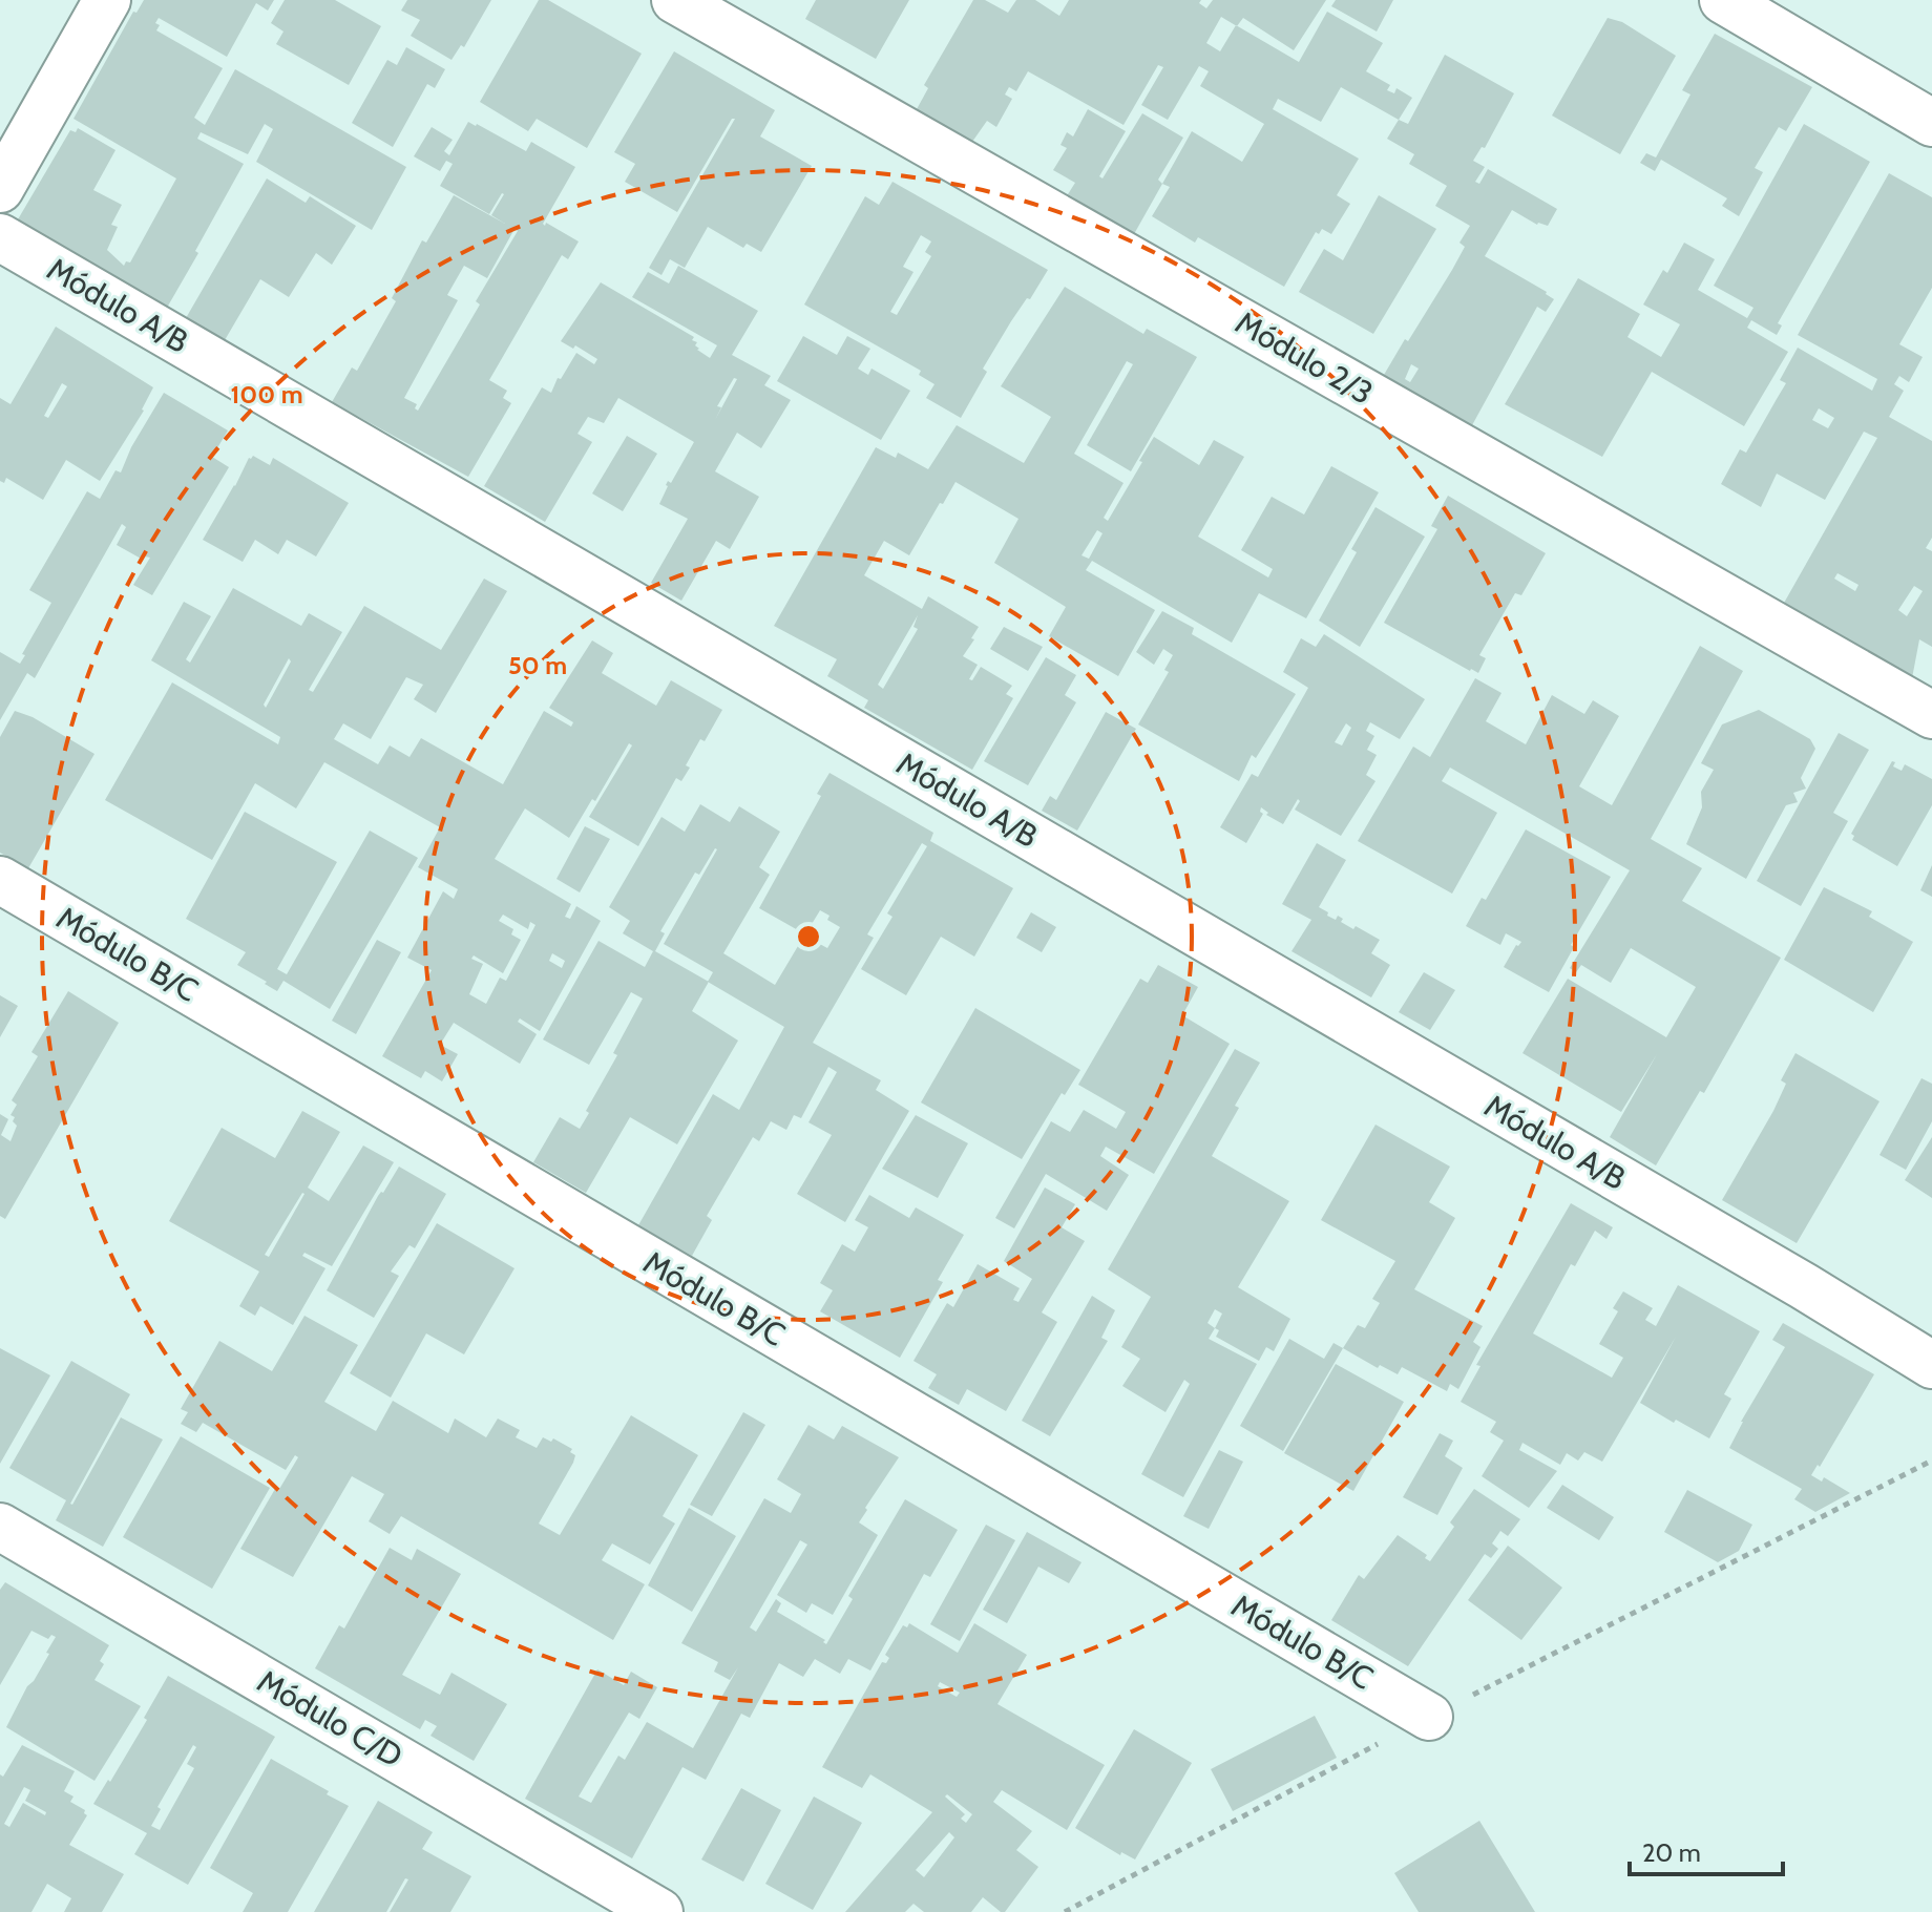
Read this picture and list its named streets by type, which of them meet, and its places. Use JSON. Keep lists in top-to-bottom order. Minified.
{"streets":{"street":["Módulo A/B","Módulo 2/3","Módulo B/C","Módulo C/D"]},"scale_bar":"20 m","rings":["100 m","50 m"]}
